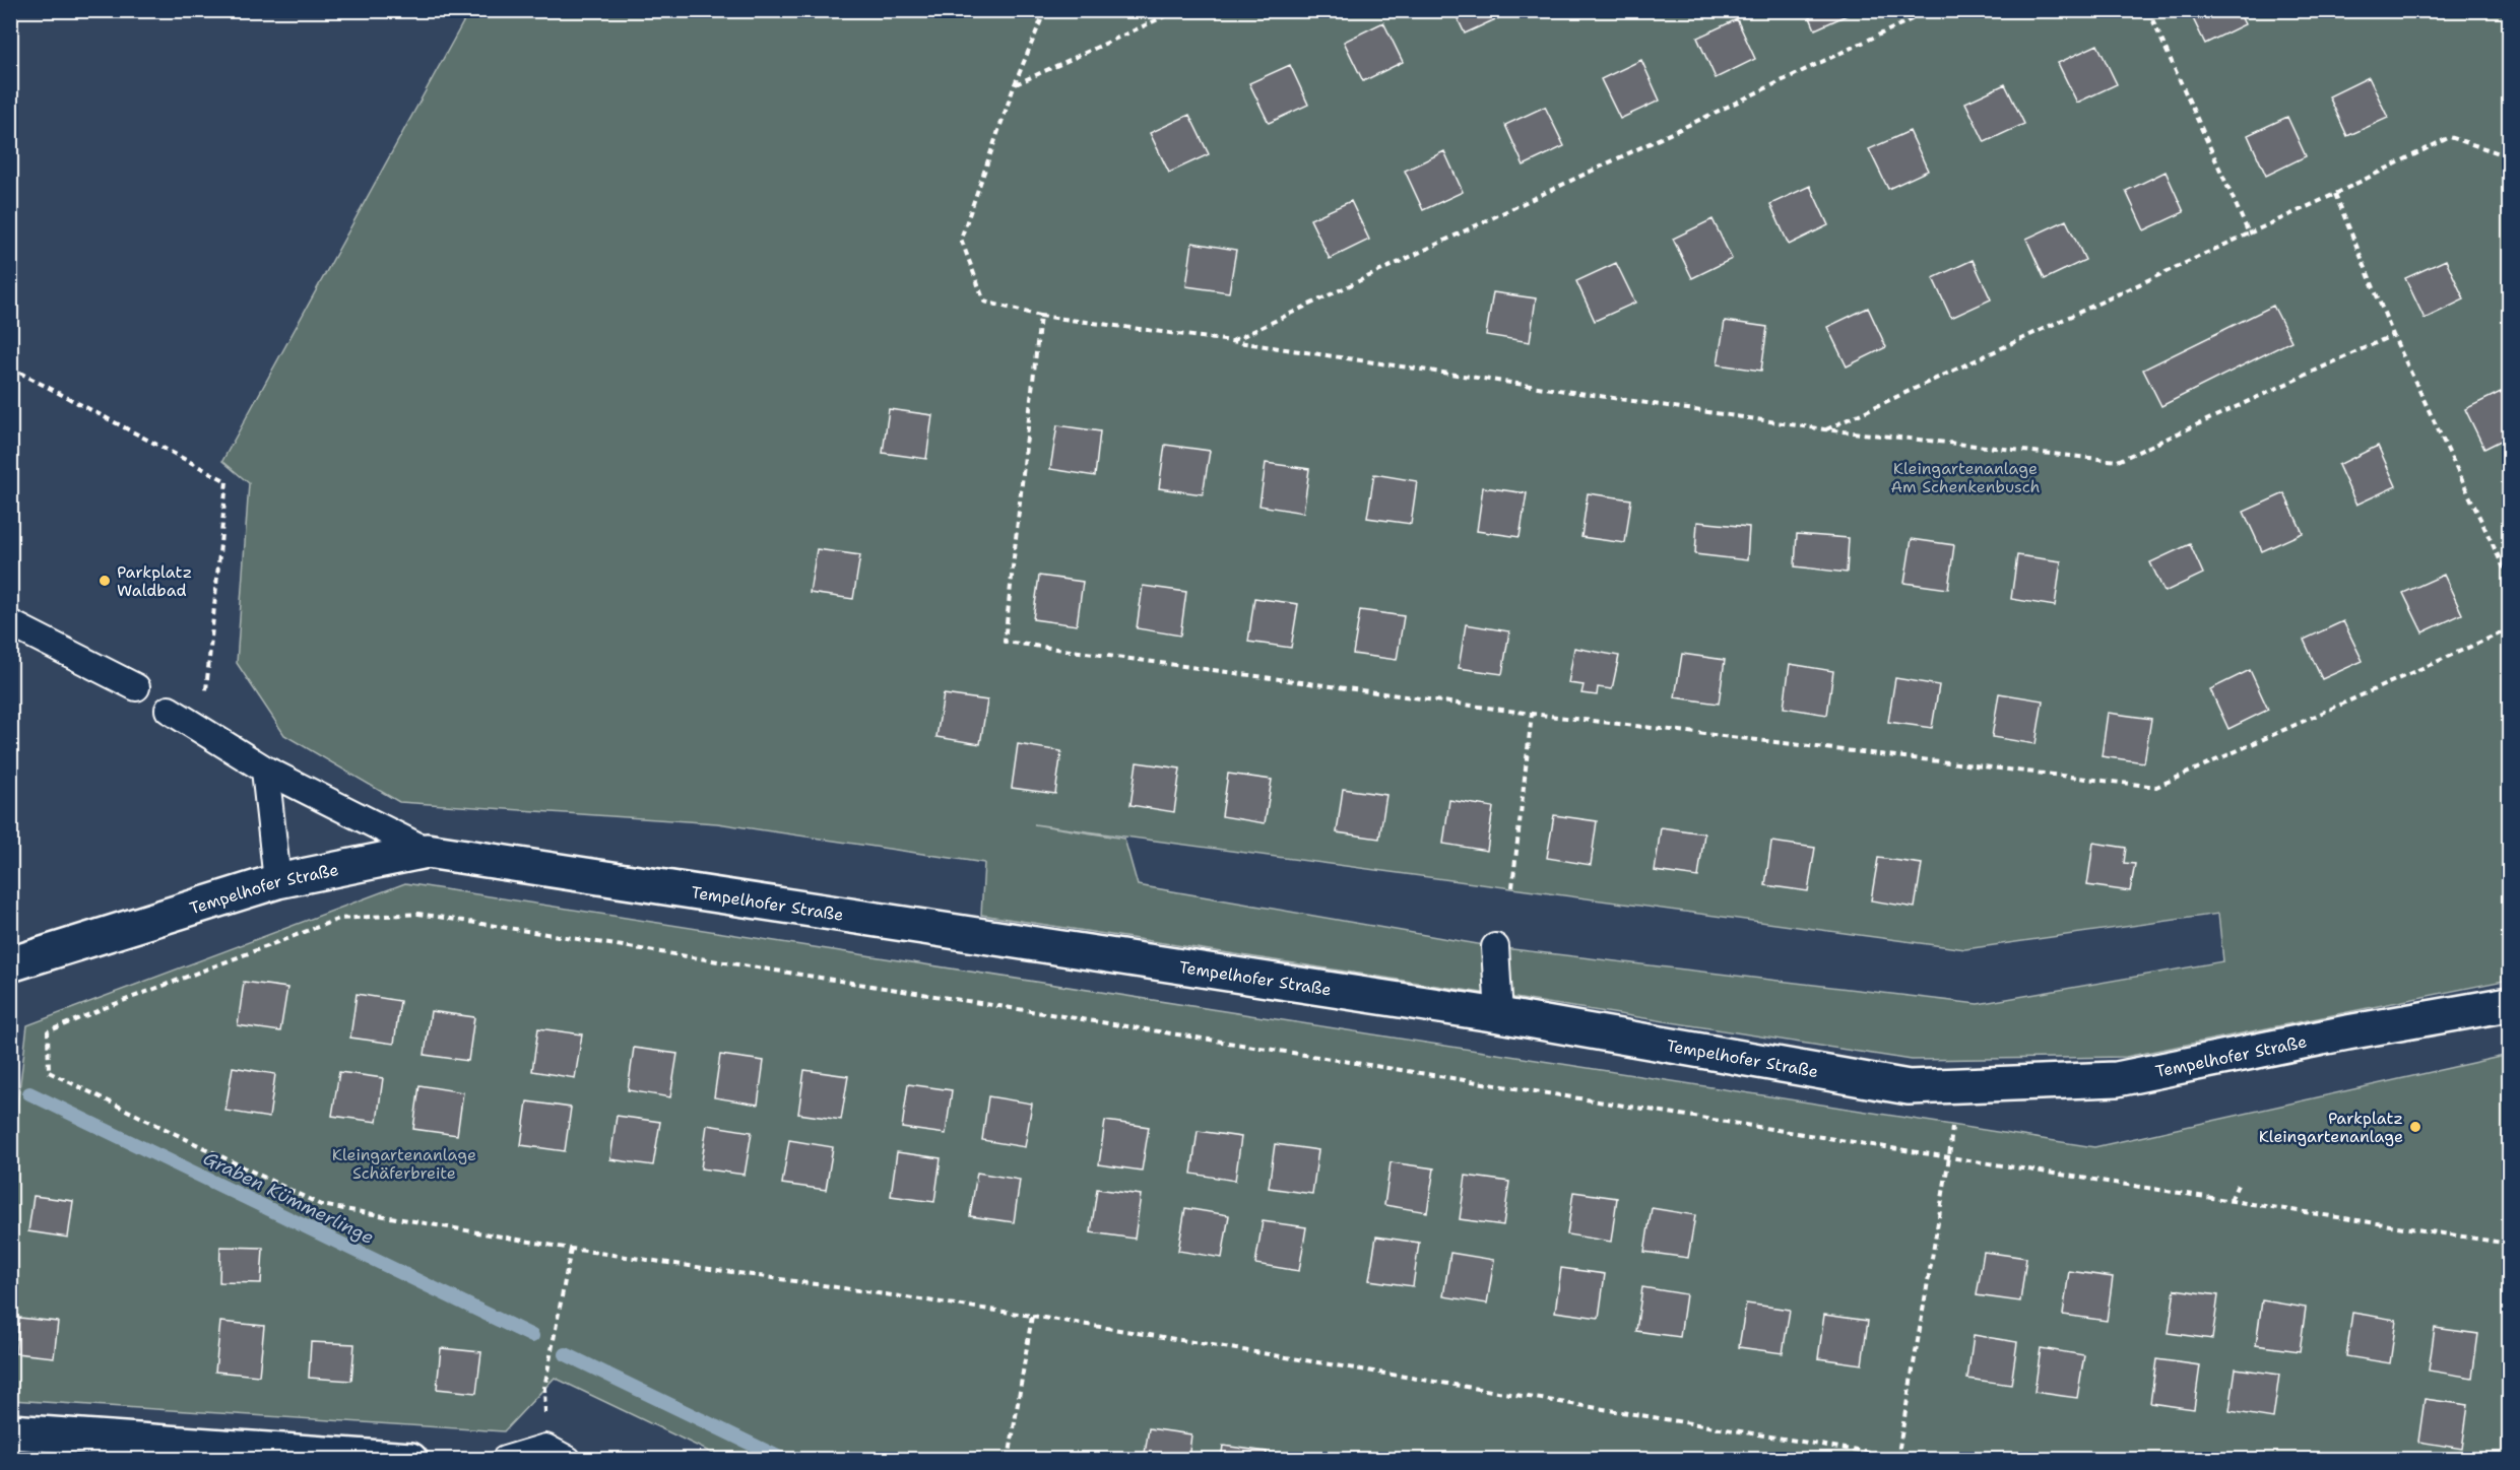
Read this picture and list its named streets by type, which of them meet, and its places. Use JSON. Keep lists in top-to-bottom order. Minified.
{"streets":{"street":["Tempelhofer Straße"]},"water":["Graben Kümmerlinge"],"parks":["Kleingartenanlage Am Schenkenbusch","Kleingartenanlage Schäferbreite"],"places":["Parkplatz Waldbad","Parkplatz Kleingartenanlage"]}
